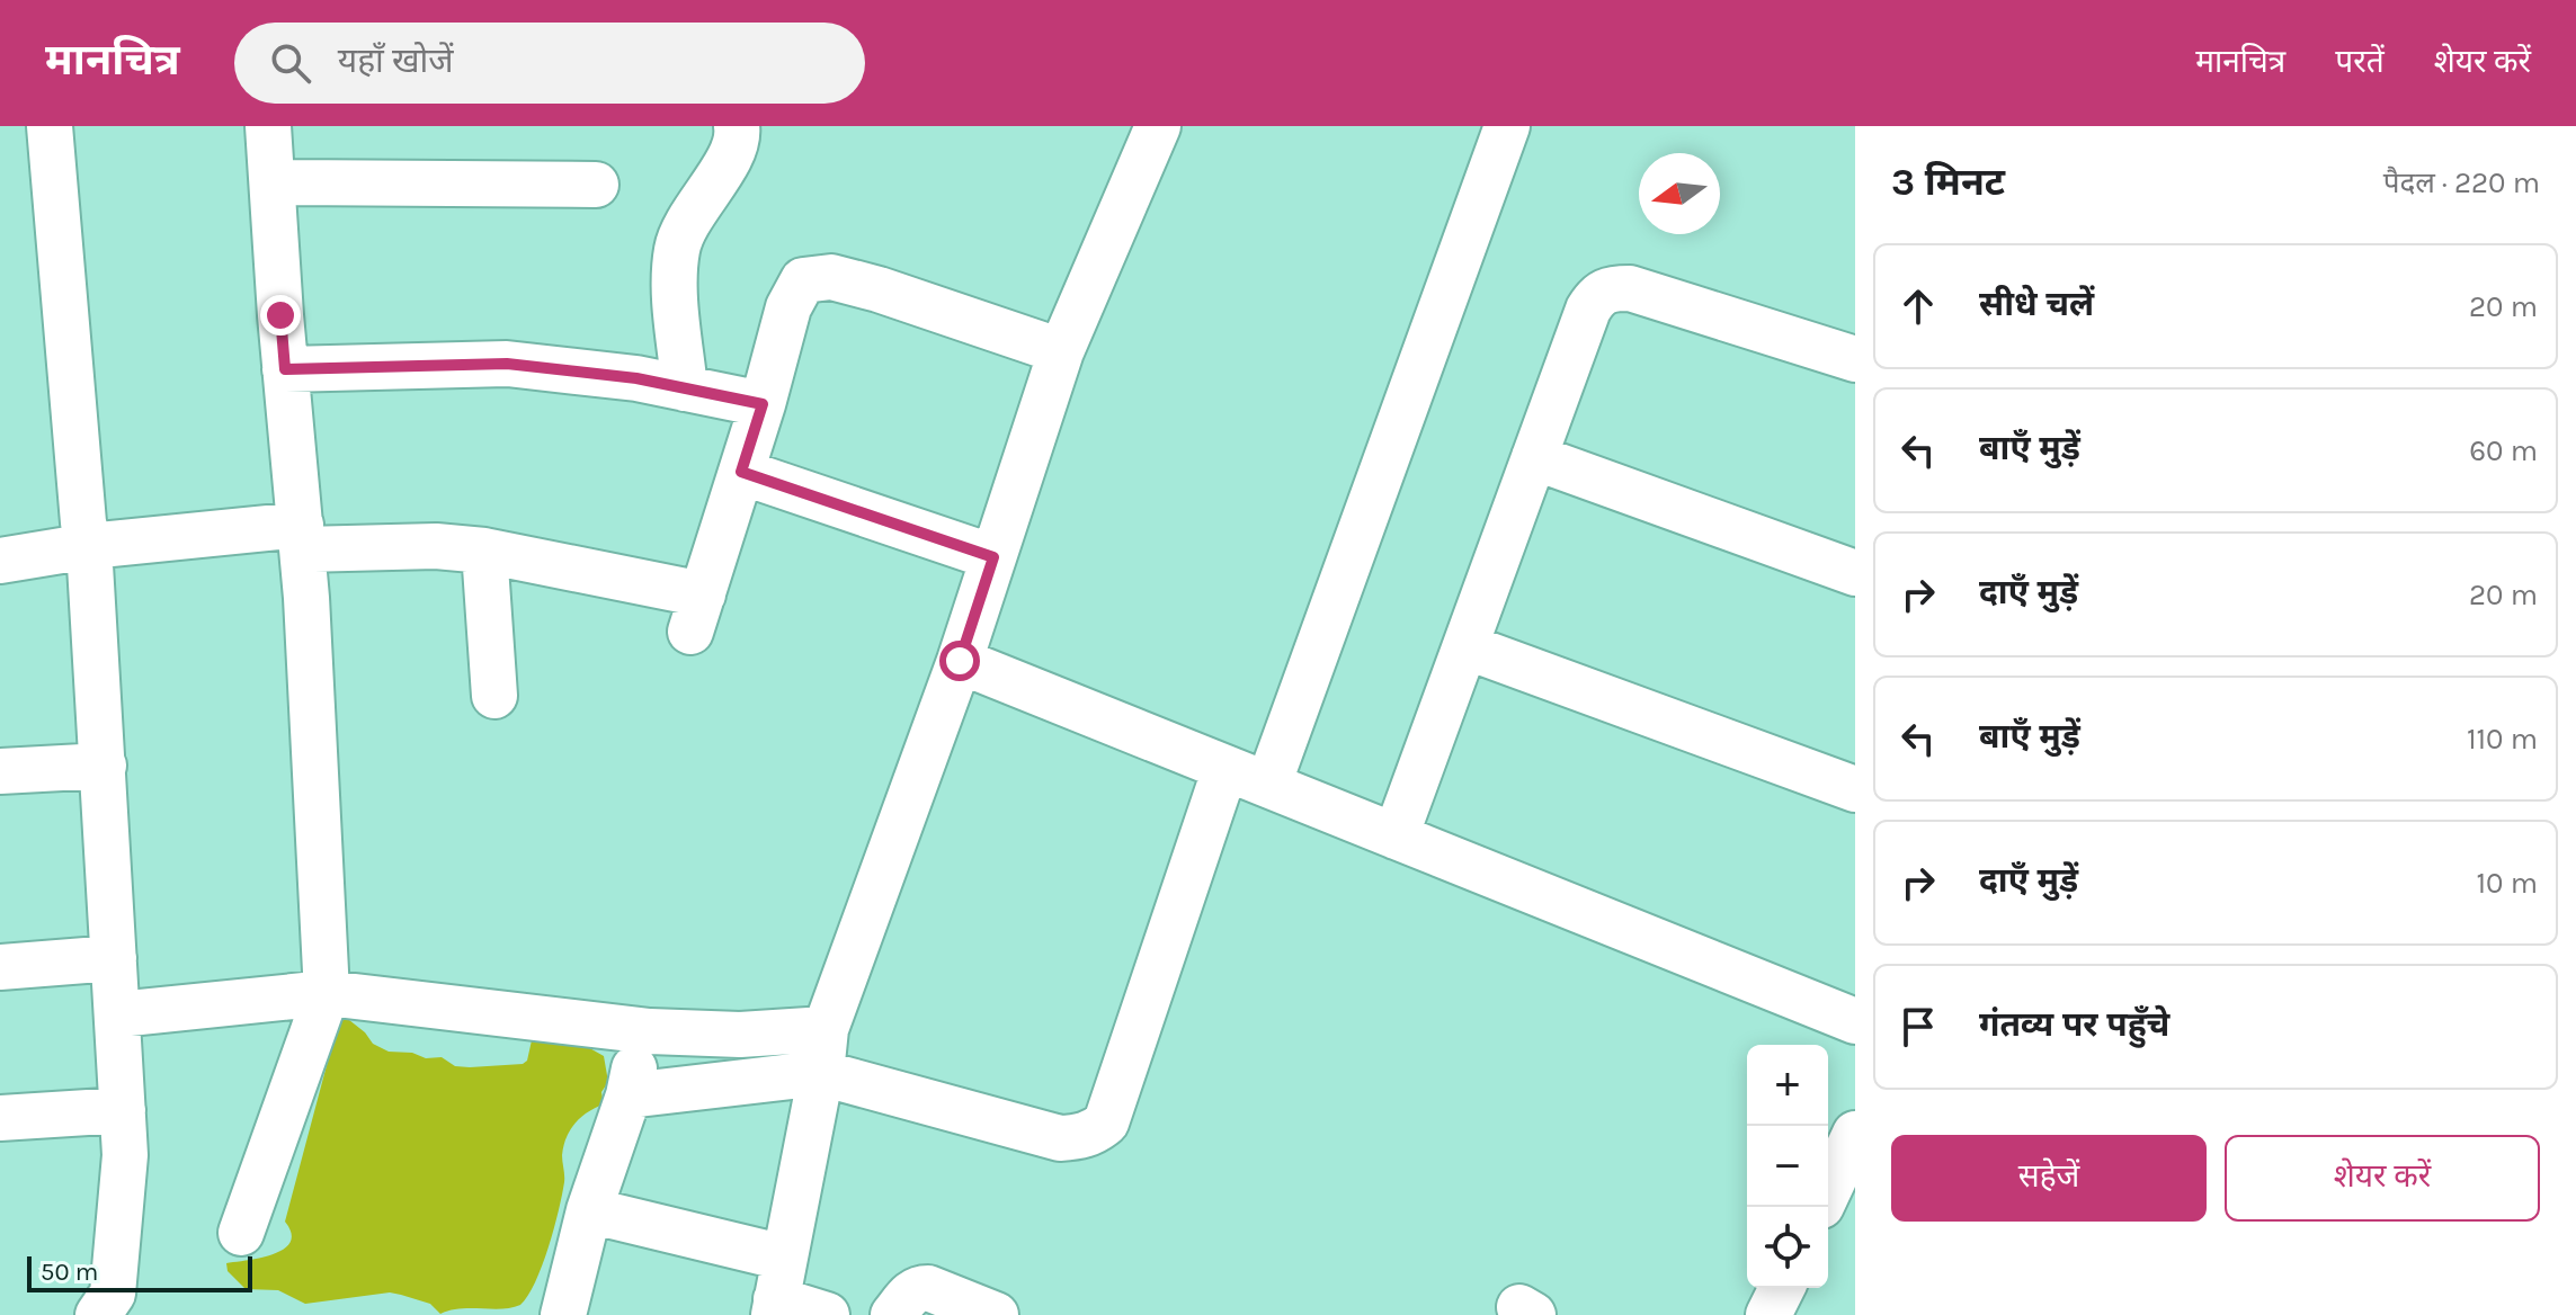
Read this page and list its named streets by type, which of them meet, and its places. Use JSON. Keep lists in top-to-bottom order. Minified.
{"scale_bar":"50 m","north":"left","page":{"header":"मानचित्र","search":"यहाँ खोजें","nav":["मानचित्र","परतें","शेयर करें"],"heading":["3 मिनट","पैदल · 220 m"],"list":[["सीधे चलें","20 m"],["बाएँ मुड़ें","60 m"],["दाएँ मुड़ें","20 m"],["बाएँ मुड़ें","110 m"],["दाएँ मुड़ें","10 m"],"गंतव्य पर पहुँचे"],"map_buttons":["+","−"],"buttons":["सहेजें","शेयर करें"],"scale":"50 m"}}
